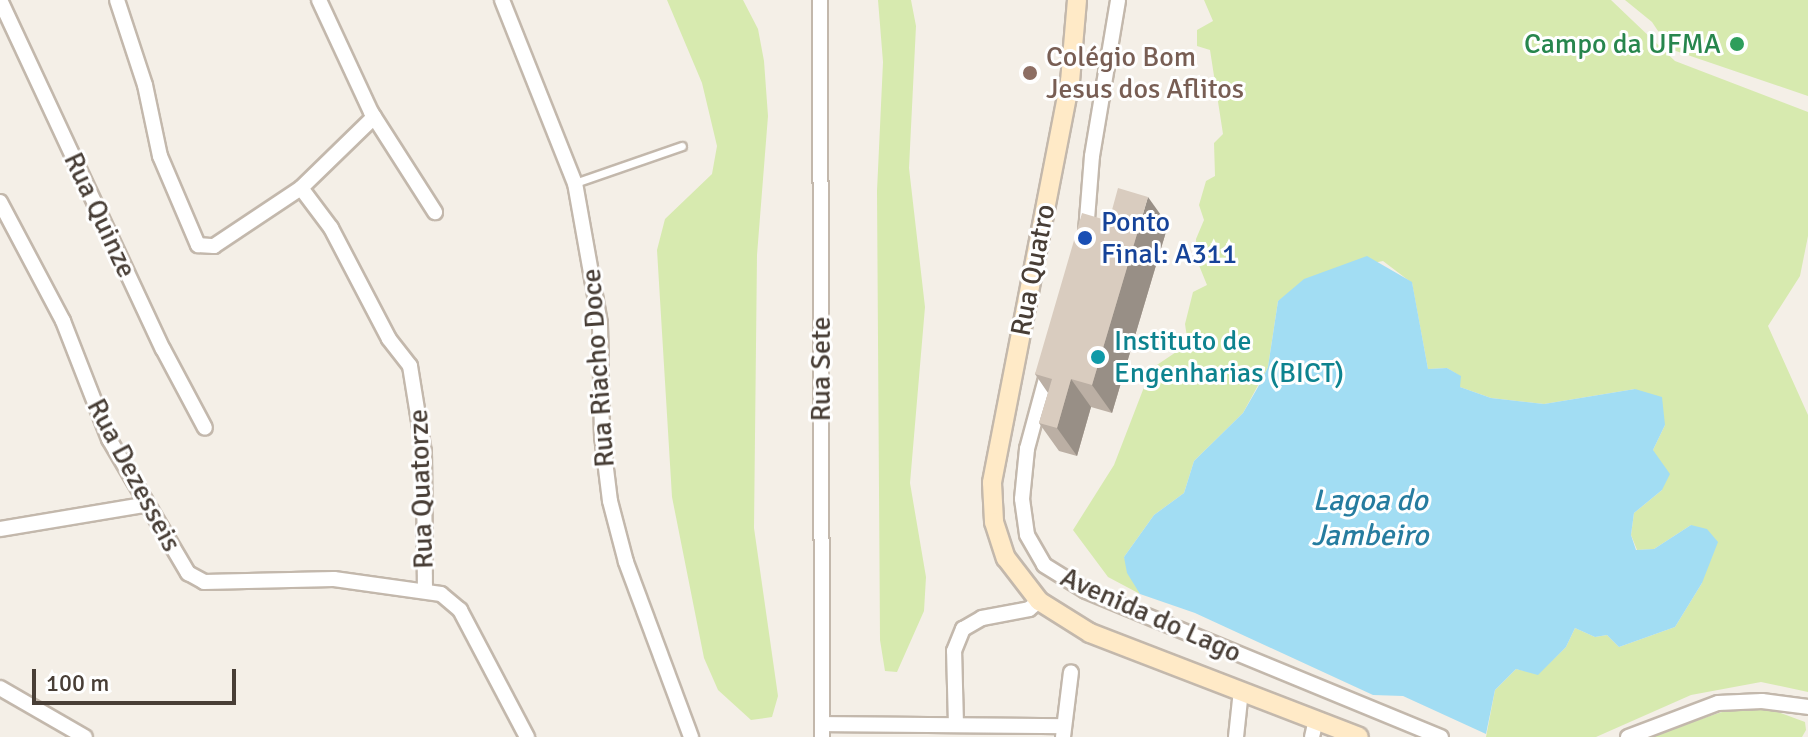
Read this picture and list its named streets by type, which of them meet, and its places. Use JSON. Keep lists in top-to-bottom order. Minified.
{"streets":{"main road":["Rua Quatro"],"street":["Rua Quinze","Rua Riacho Doce","Rua Sete","Rua Dezesseis","Rua Quatorze","Avenida do Lago"]},"crossings":[["Rua Dezesseis","Rua Quatorze"]],"water":["Lagoa do Jambeiro"],"places":["Campo da UFMA","Colégio Bom Jesus dos Aflitos","Ponto Final: A311","Instituto de Engenharias (BICT)"],"scale_bar":"100 m"}
